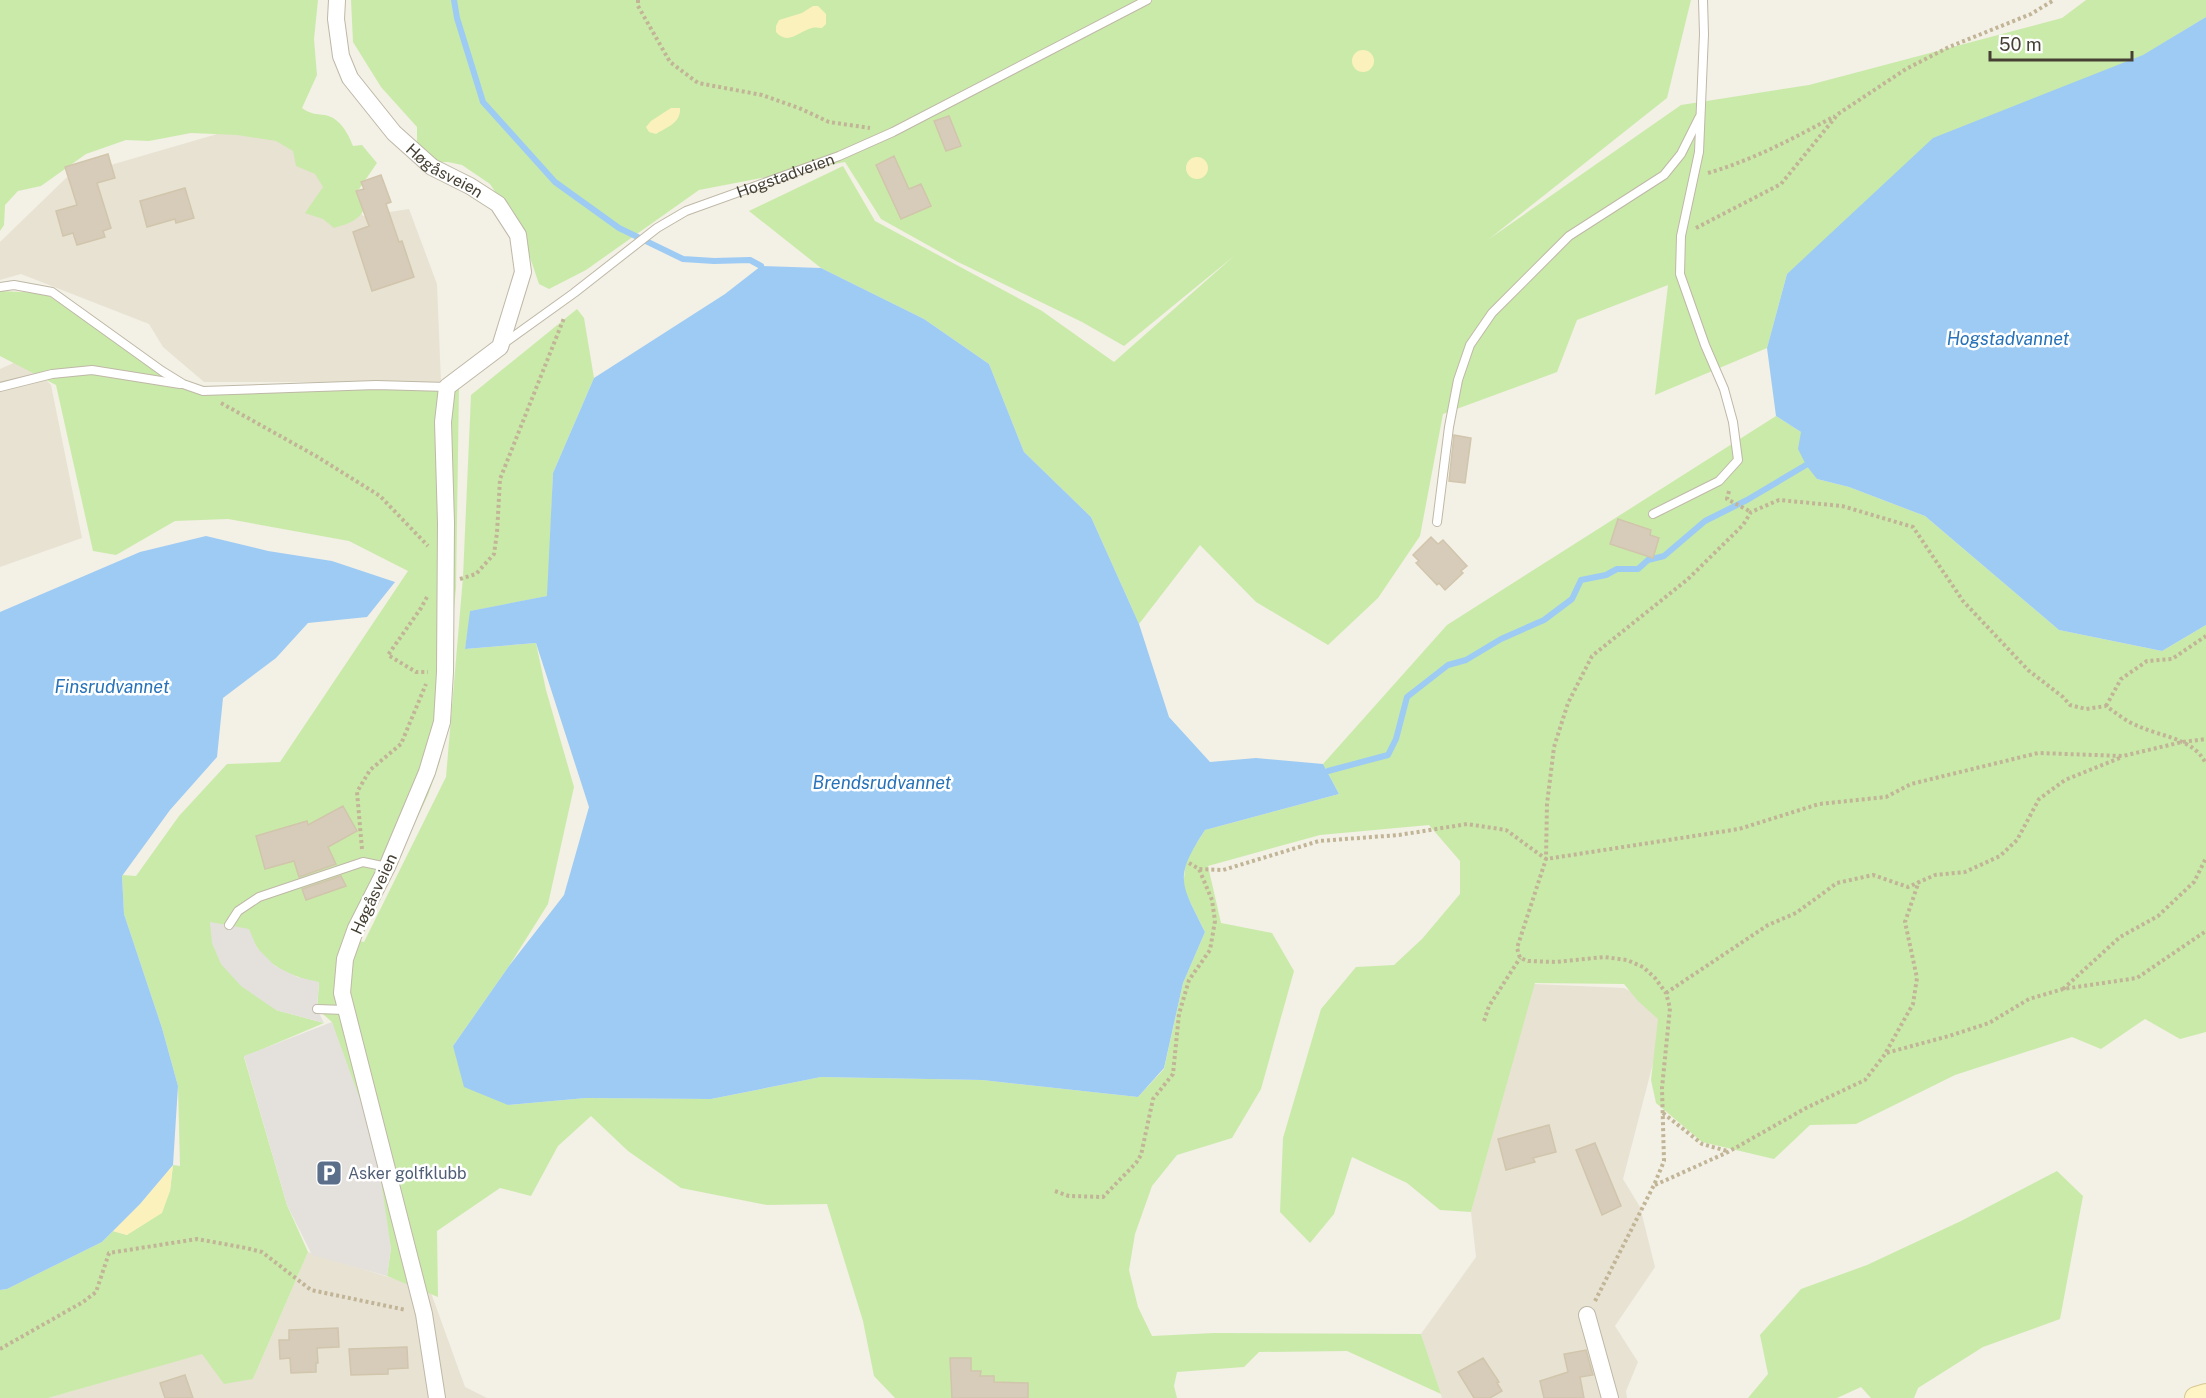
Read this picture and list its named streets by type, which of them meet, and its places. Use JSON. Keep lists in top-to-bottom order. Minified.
{"streets":{"street":["Høgåsveien","Hogstadveien"]},"crossings":[["Høgåsveien","Hogstadveien"]],"water":["Hogstadvannet","Finsrudvannet","Brendsrudvannet"],"places":{"parking":["Asker golfklubb"]},"scale_bar":"50 m"}
